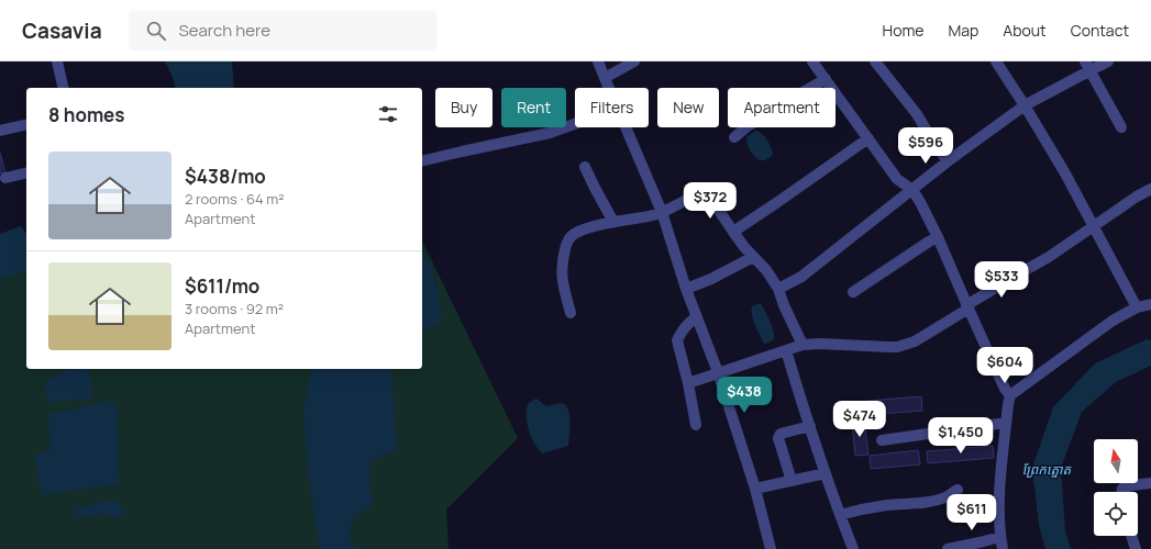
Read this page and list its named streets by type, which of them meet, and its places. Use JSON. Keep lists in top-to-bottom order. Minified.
{"water":["ព្រែកត្នោត"],"north":"top","page":{"header":"Casavia","search":"Search here","nav":["Home","Map","About","Contact"],"chip":["Buy","Rent","Filters","New","Apartment"],"heading":"8 homes","price":["$596","$372","$533","$604","$438","$474","$1,450","$611"],"list":[{"name":"$438/mo","note":"2 rooms · 64 m² · Apartment"},{"name":"$611/mo","note":"3 rooms · 92 m² · Apartment"}]}}
